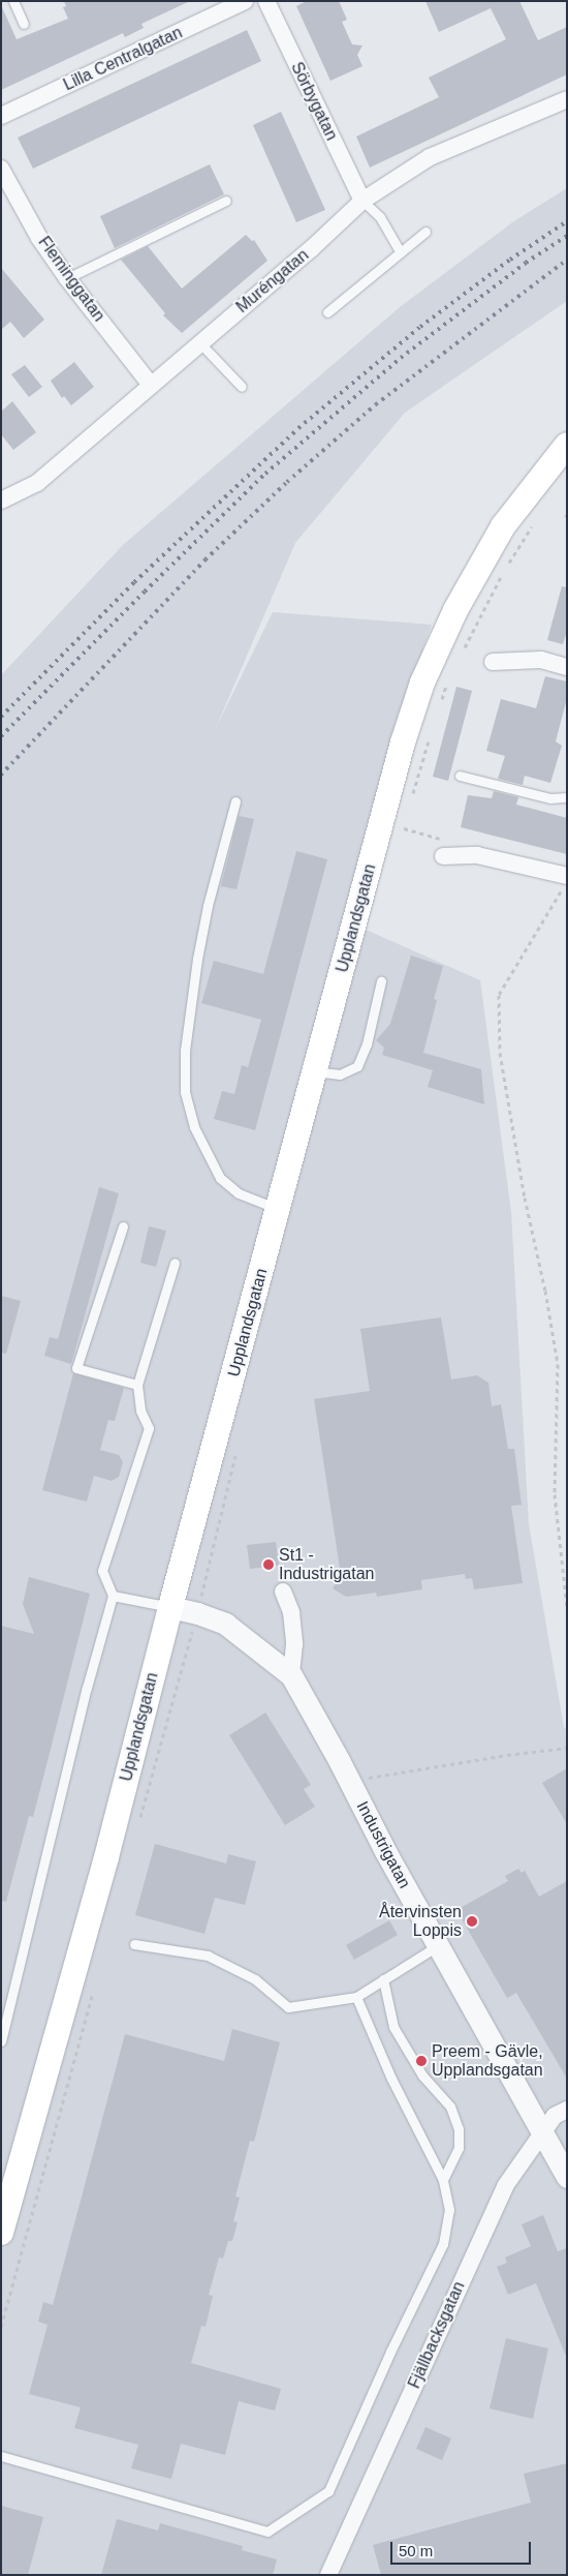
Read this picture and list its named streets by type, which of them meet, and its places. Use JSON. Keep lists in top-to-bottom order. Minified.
{"streets":{"main road":["Upplandsgatan"],"street":["Lilla Centralgatan","Sörbygatan","Fleminggatan","Muréngatan","Industrigatan","Fjällbacksgatan"]},"crossings":[["Sörbygatan","Muréngatan"],["Fleminggatan","Muréngatan"],["Upplandsgatan","Industrigatan"],["Industrigatan","Fjällbacksgatan"]],"places":["St1 - Industrigatan","Återvinsten Loppis","Preem - Gävle, Upplandsgatan"],"scale_bar":"50 m"}
